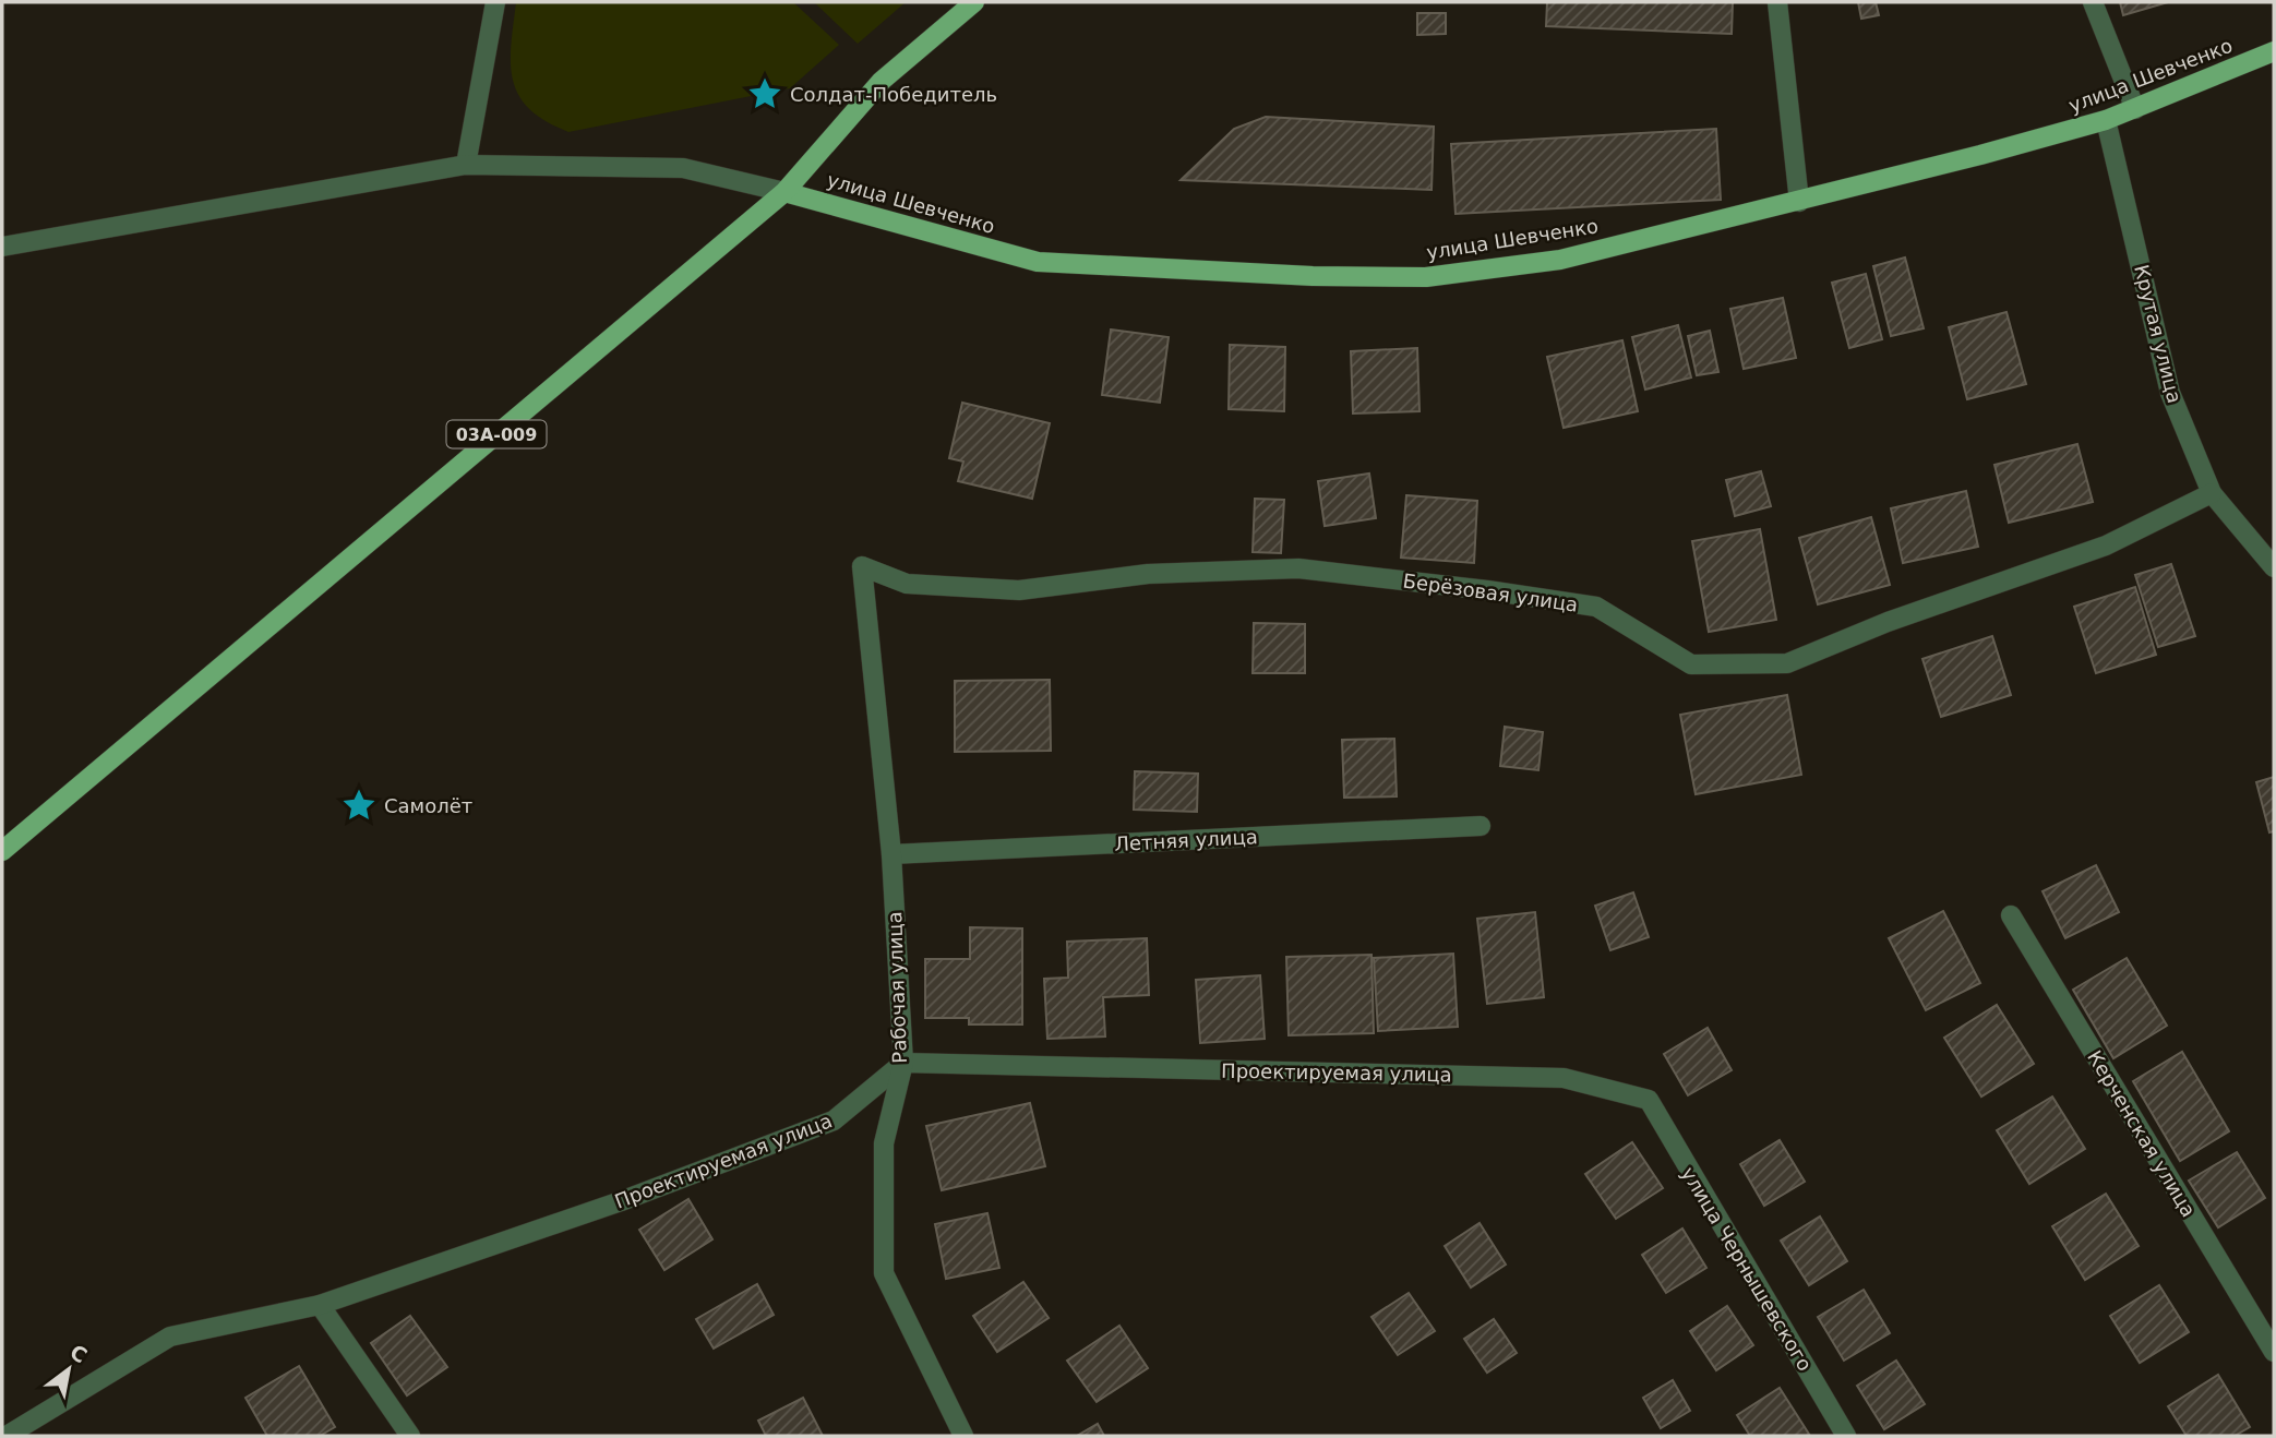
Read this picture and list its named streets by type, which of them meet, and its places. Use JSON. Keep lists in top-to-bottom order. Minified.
{"streets":{"main road":["улица Шевченко","03А-009"],"street":["Крутая улица","Берёзовая улица","Летняя улица","Рабочая улица","Проектируемая улица","Керченская улица","улица Чернышевского"]},"crossings":[["улица Шевченко","Крутая улица"],["улица Шевченко","03А-009"],["Крутая улица","Берёзовая улица"],["Берёзовая улица","Рабочая улица"],["Летняя улица","Рабочая улица"],["Рабочая улица","Проектируемая улица"],["Проектируемая улица","улица Чернышевского"]],"places":{"place":["Солдат-Победитель","Самолёт"]},"north":"top right"}
